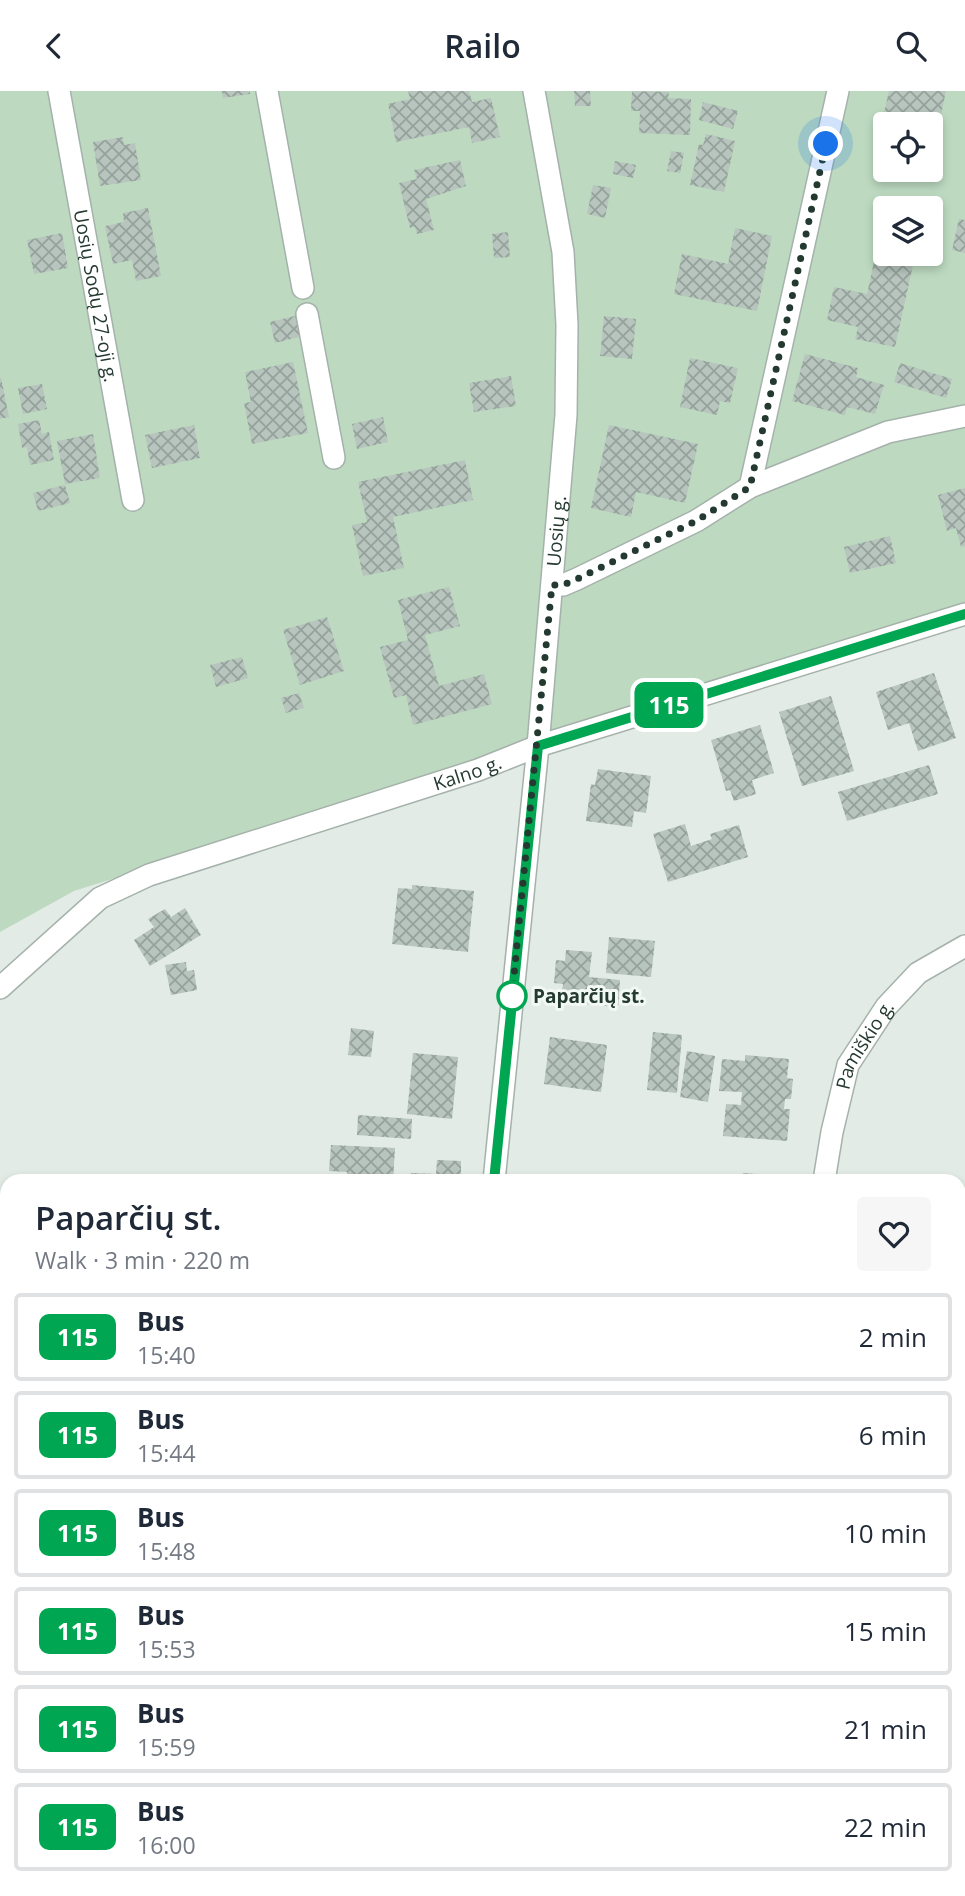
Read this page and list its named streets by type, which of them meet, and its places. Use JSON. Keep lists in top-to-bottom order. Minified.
{"streets":{"street":["Uosių Sodų 27-oji g.","Uosių g.","Kalno g.","Pamiškio g."]},"crossings":[["Uosių g.","Kalno g."]],"places":["Paparčių st."],"lines":["bus line 115"],"page":{"header":"Railo","on_map":"115","heading":["Paparčių st.","Walk · 3 min · 220 m"],"list":[{"mark":"115","name":"Bus","note":"15:40","value":"2 min"},{"mark":"115","name":"Bus","note":"15:44","value":"6 min"},{"mark":"115","name":"Bus","note":"15:48","value":"10 min"},{"mark":"115","name":"Bus","note":"15:53","value":"15 min"},{"mark":"115","name":"Bus","note":"15:59","value":"21 min"},{"mark":"115","name":"Bus","note":"16:00","value":"22 min"}]}}
